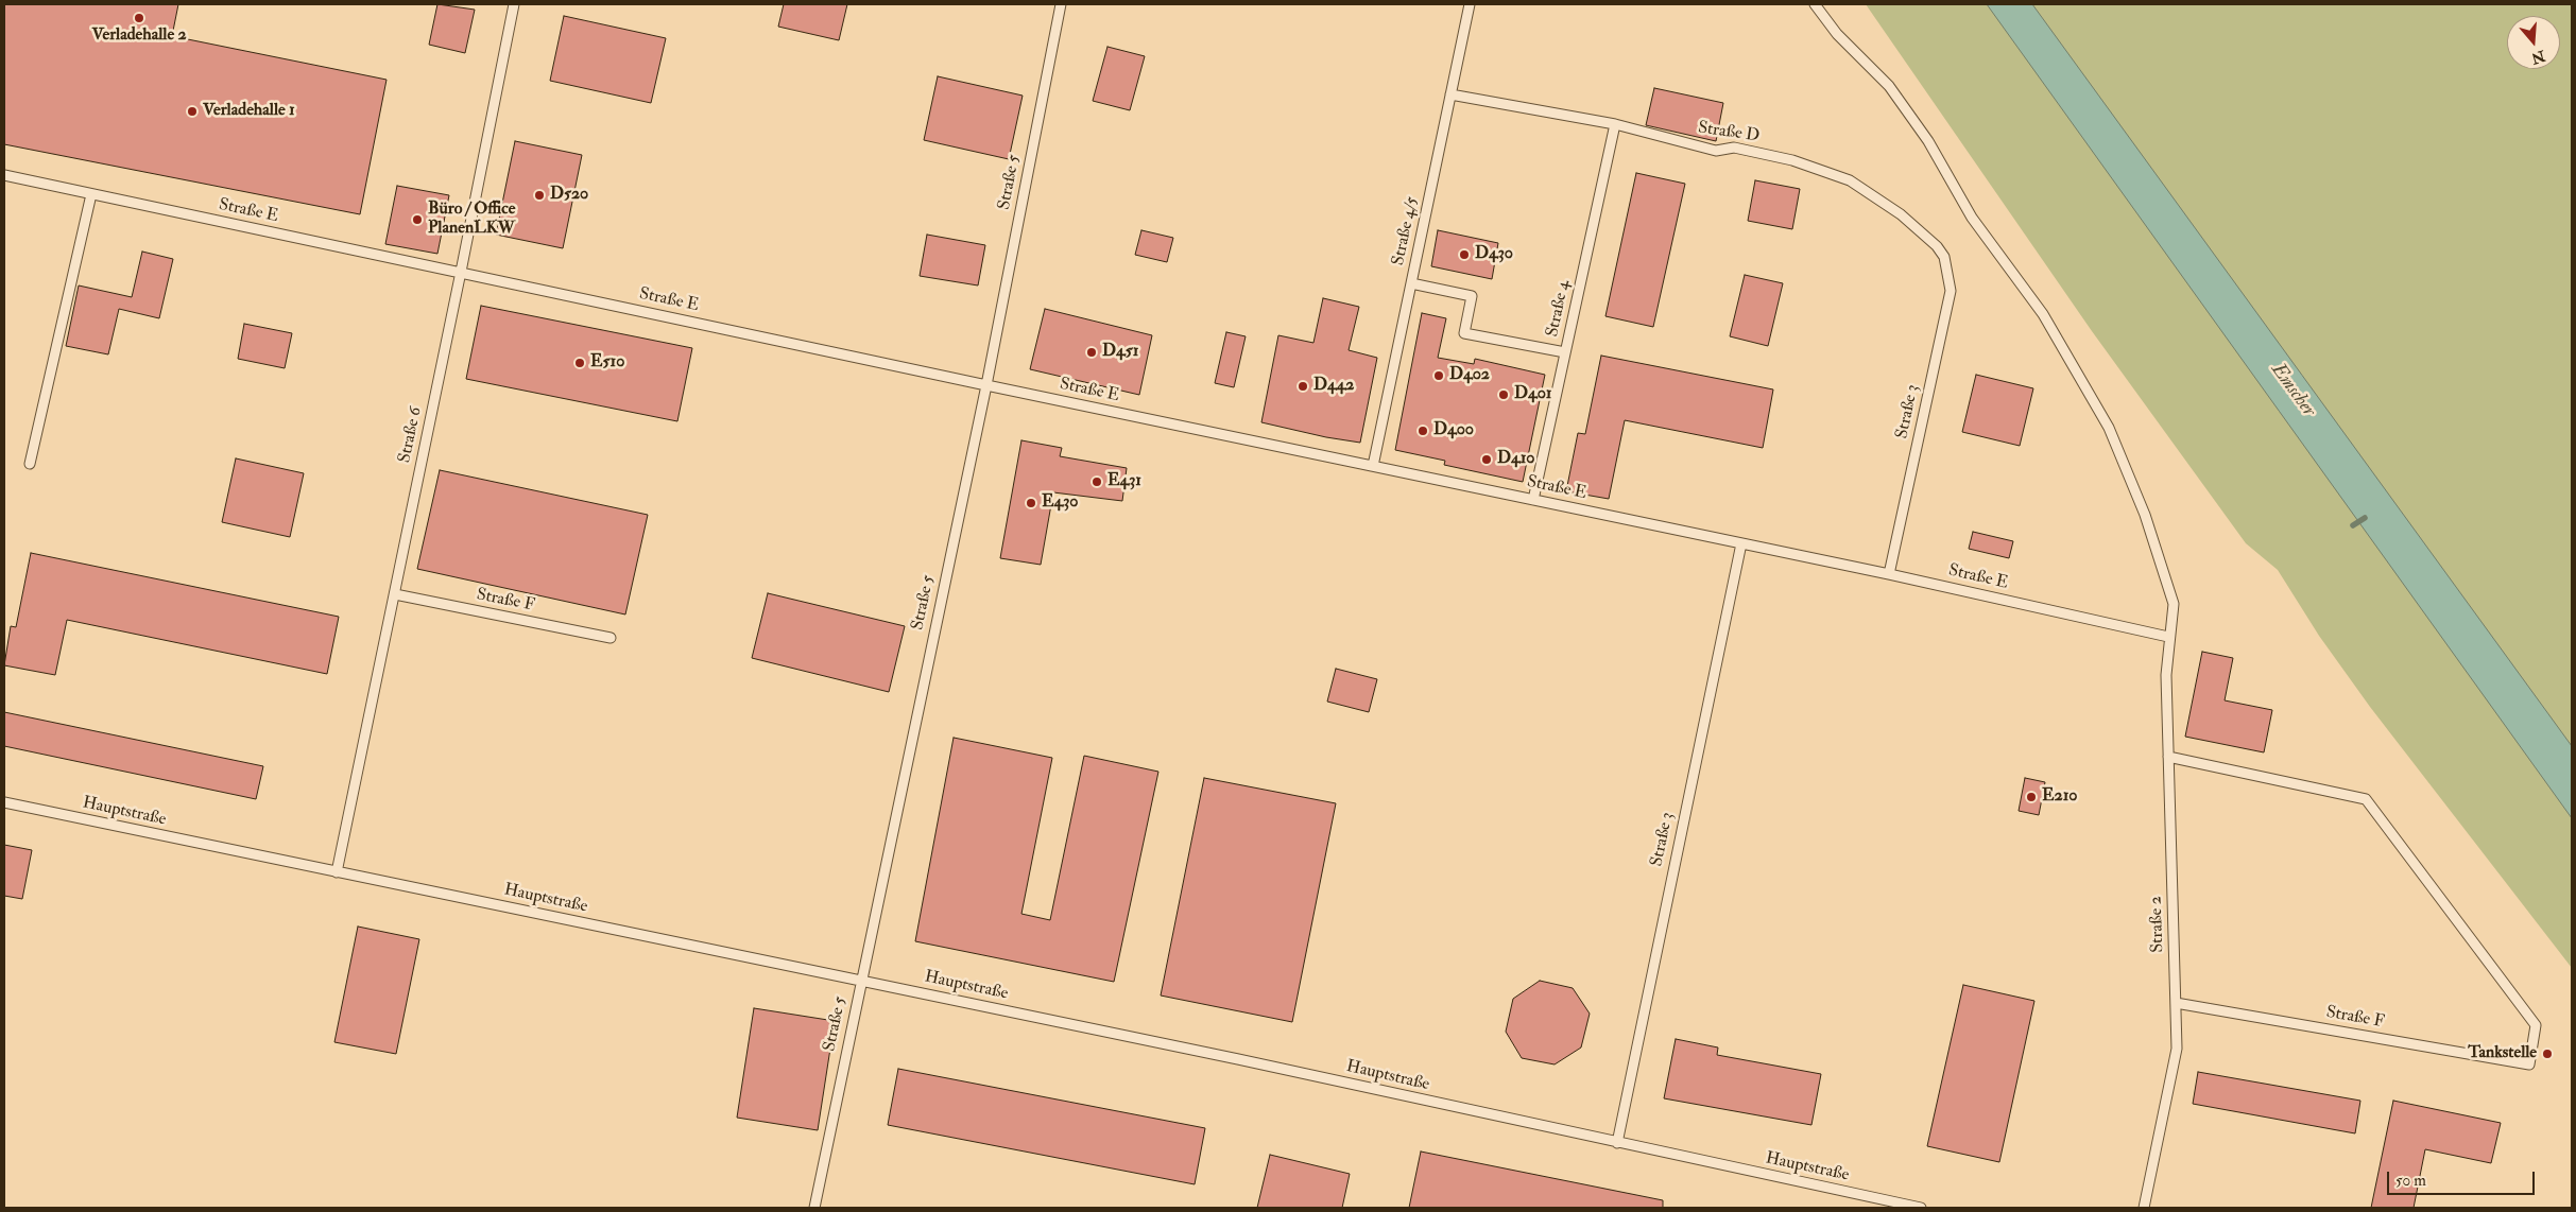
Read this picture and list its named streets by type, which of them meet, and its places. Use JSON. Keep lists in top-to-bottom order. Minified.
{"streets":{"lane":["Straße D","Straße 5","Straße E","Straße 4/5","Straße 4","Straße 3","Straße 6","Straße F","Hauptstraße","Straße 2"]},"crossings":[["Straße D","Straße 4/5"],["Straße D","Straße 4"],["Straße D","Straße 3"],["Straße 5","Straße E"],["Straße 5","Hauptstraße"],["Straße E","Straße 4/5"],["Straße E","Straße 4"],["Straße E","Straße 3"],["Straße E","Straße 6"],["Straße E","Straße 2"],["Straße 3","Hauptstraße"],["Straße 6","Straße F"],["Straße 6","Hauptstraße"],["Straße F","Straße 2"]],"water":["Emscher"],"places":["Verladehalle 2","Verladehalle 1","D520","Büro / Office PlanenLKW","D430","D451","E510","D402","D442","D401","D400","D410","E431","E430","E210","Tankstelle"],"scale_bar":"50 m","north":"bottom"}
